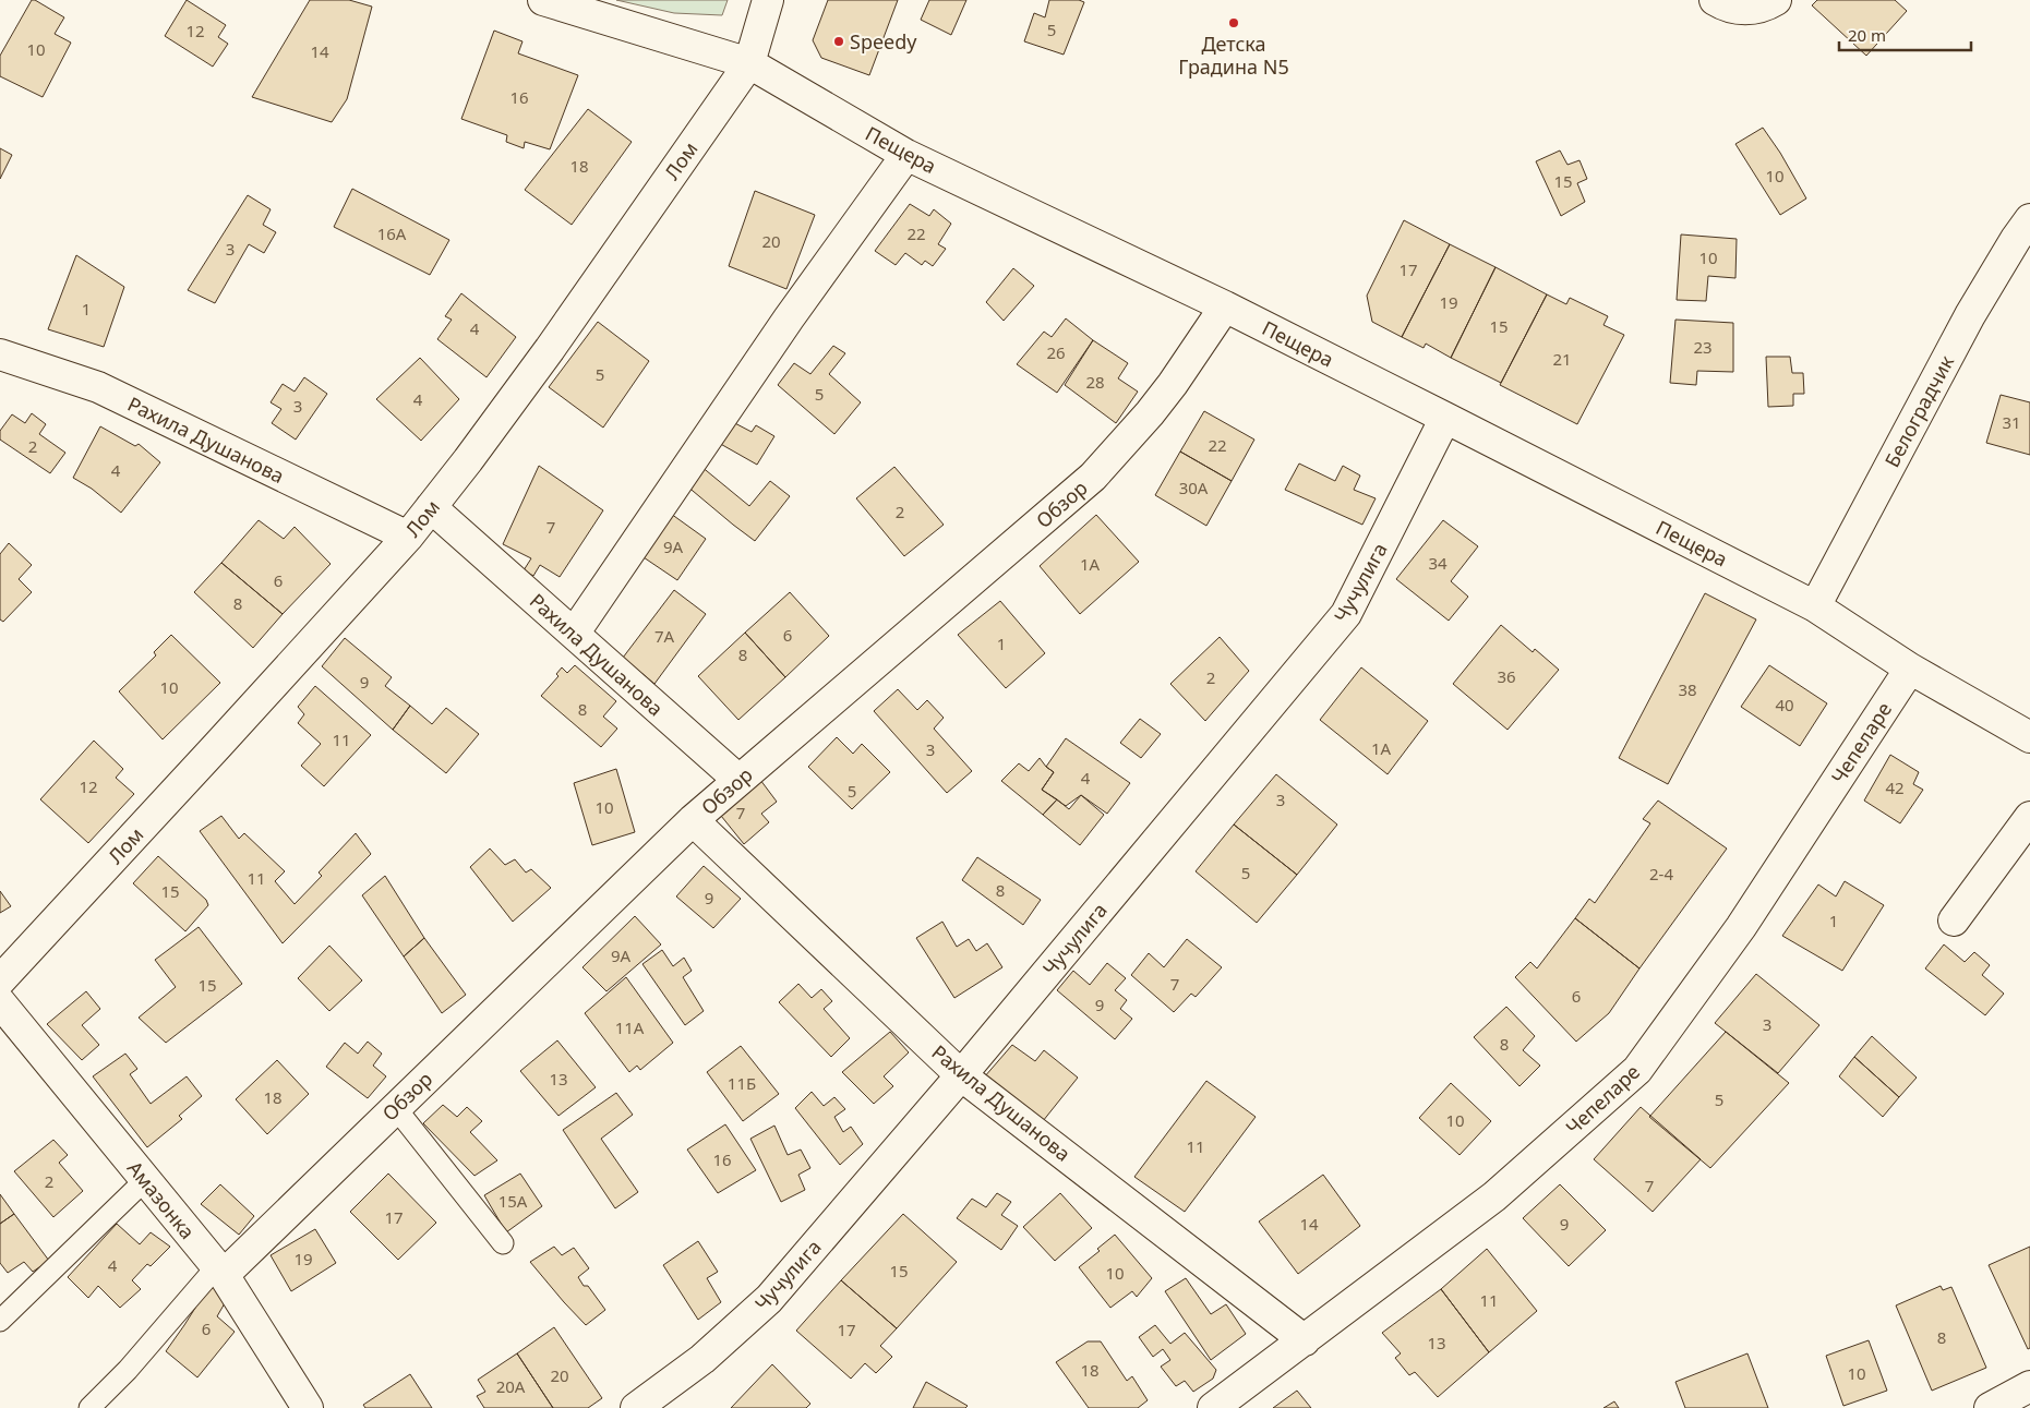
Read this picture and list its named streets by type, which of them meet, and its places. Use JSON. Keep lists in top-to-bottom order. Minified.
{"streets":{"street":["Пещера","Лом","Белоградчик","Рахила Душанова","Обзор","Чучулига","Чепеларе","Амазонка"]},"crossings":[["Пещера","Лом"],["Пещера","Белоградчик"],["Пещера","Обзор"],["Пещера","Чучулига"],["Пещера","Чепеларе"],["Лом","Рахила Душанова"],["Рахила Душанова","Обзор"],["Рахила Душанова","Чучулига"],["Рахила Душанова","Чепеларе"],["Обзор","Амазонка"]],"places":["Детска Градина N5","Speedy"],"house_numbers":["5","12","10","14","16","18","10","15","16А","22","20","3","10","17","19","1","15","4","23","26","21","5","28","5","4","3","31","22","2","4","30А","2","7","9А","34","1А","6","8","6","7А","1","8","36","2","9","10","38","40","8","11","1А","3","4","12","42","5","3","10","7","5","2-4","11","8","15","9","1","9А","7","15","6","9","3","11А","8","13","11Б","18","5","10","11","16","2","7","15А","17","14","9","19","4","15","10","11","6","17","8","13","18","10","20","20А"],"scale_bar":"20 m"}
